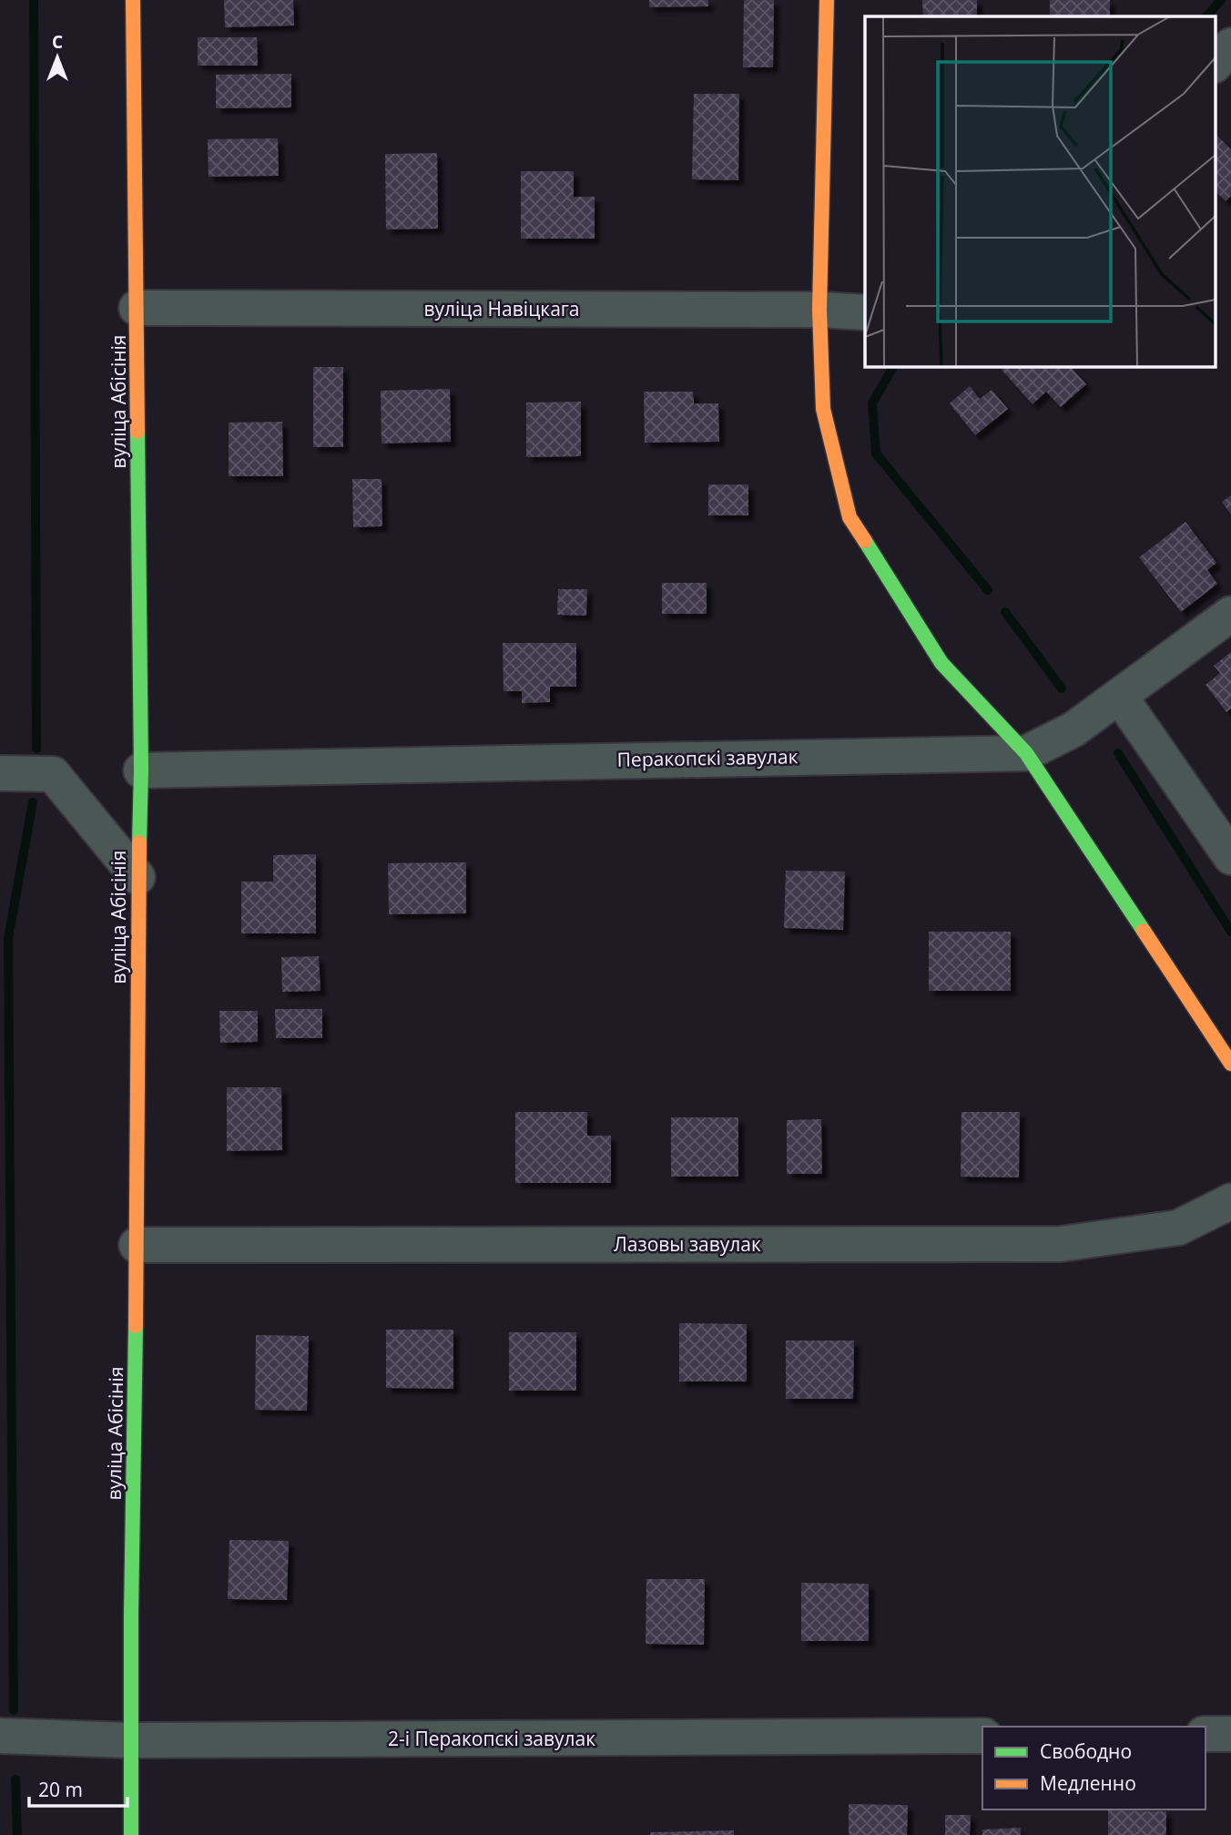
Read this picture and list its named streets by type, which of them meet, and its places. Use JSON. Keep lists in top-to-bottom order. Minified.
{"streets":{"street":["вуліца Навіцкага","вуліца Абісінія","Перакопскі завулак","Лазовы завулак","2-і Перакопскі завулак"]},"crossings":[["вуліца Навіцкага","вуліца Абісінія"],["вуліца Абісінія","Перакопскі завулак"],["вуліца Абісінія","Лазовы завулак"],["вуліца Абісінія","2-і Перакопскі завулак"]],"legend":["Свободно","Медленно"],"scale_bar":"20 m","north":"top"}
